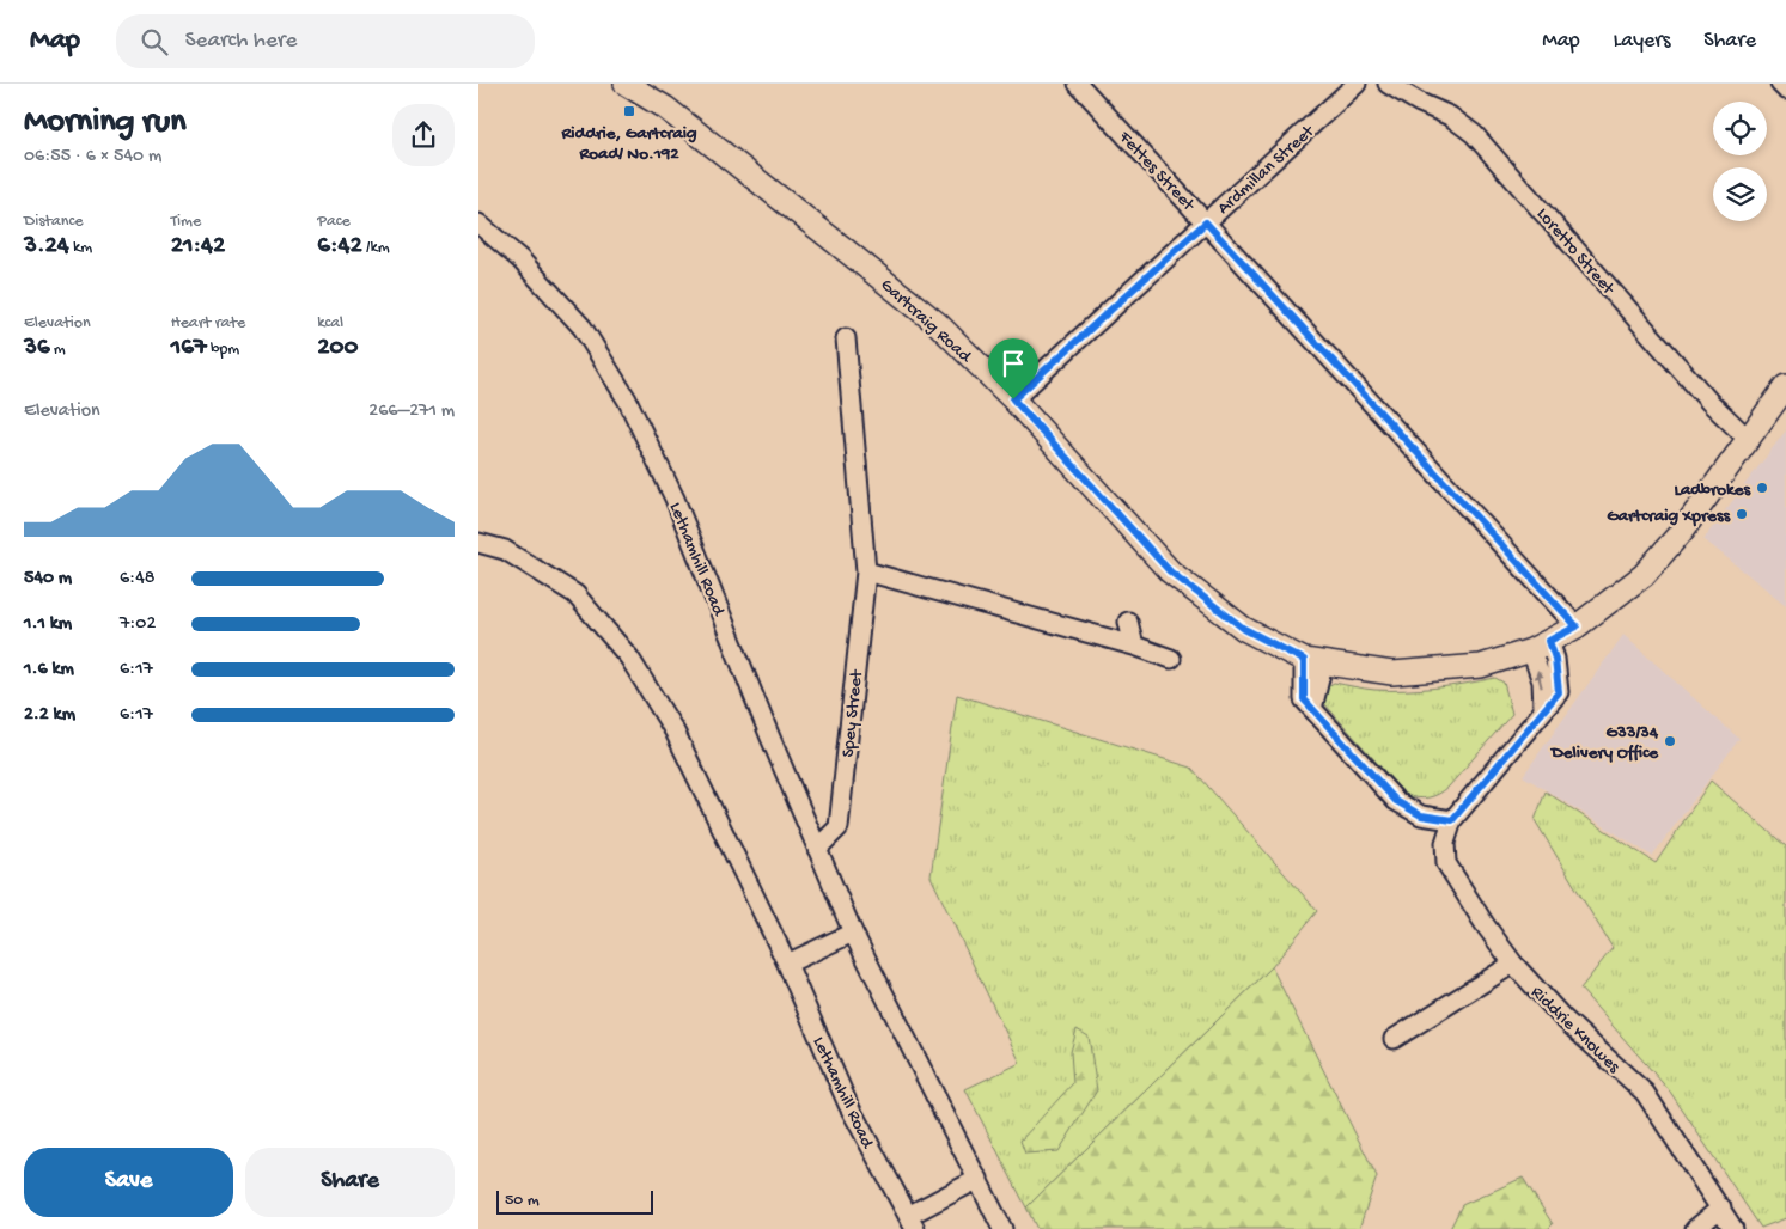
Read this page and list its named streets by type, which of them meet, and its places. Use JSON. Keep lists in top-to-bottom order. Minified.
{"streets":{"street":["Ardmillan Street","Fettes Street","Loretto Street","Gartcraig Road","Lethamhill Road","Spey Street","Riddrie Knowes"]},"crossings":[["Ardmillan Street","Fettes Street"],["Ardmillan Street","Gartcraig Road"],["Fettes Street","Gartcraig Road"],["Loretto Street","Gartcraig Road"],["Lethamhill Road","Spey Street"]],"places":{"transit":["Riddrie, Gartcraig Road/ No.192"],"other":["Ladbrokes","Gartcraig Xpress","G33/34 Delivery Office"]},"scale_bar":"50 m","page":{"header":"Map","search":"Search here","nav":["Map","Layers","Share"],"heading":["Morning run","06:55 · 6 × 540 m"],"stats":[["Distance","3.24 km"],["Time","21:42"],["Pace","6:42 /km"],["Elevation","36 m"],["Heart rate","167 bpm"],["kcal","200"]],"chart":["Elevation","266–271 m"],"list":[{"name":"540 m","note":"6:48"},{"name":"1.1 km","note":"7:02"},{"name":"1.6 km","note":"6:17"},{"name":"2.2 km","note":"6:17"}],"buttons":["Save","Share"],"scale":"50 m"}}
